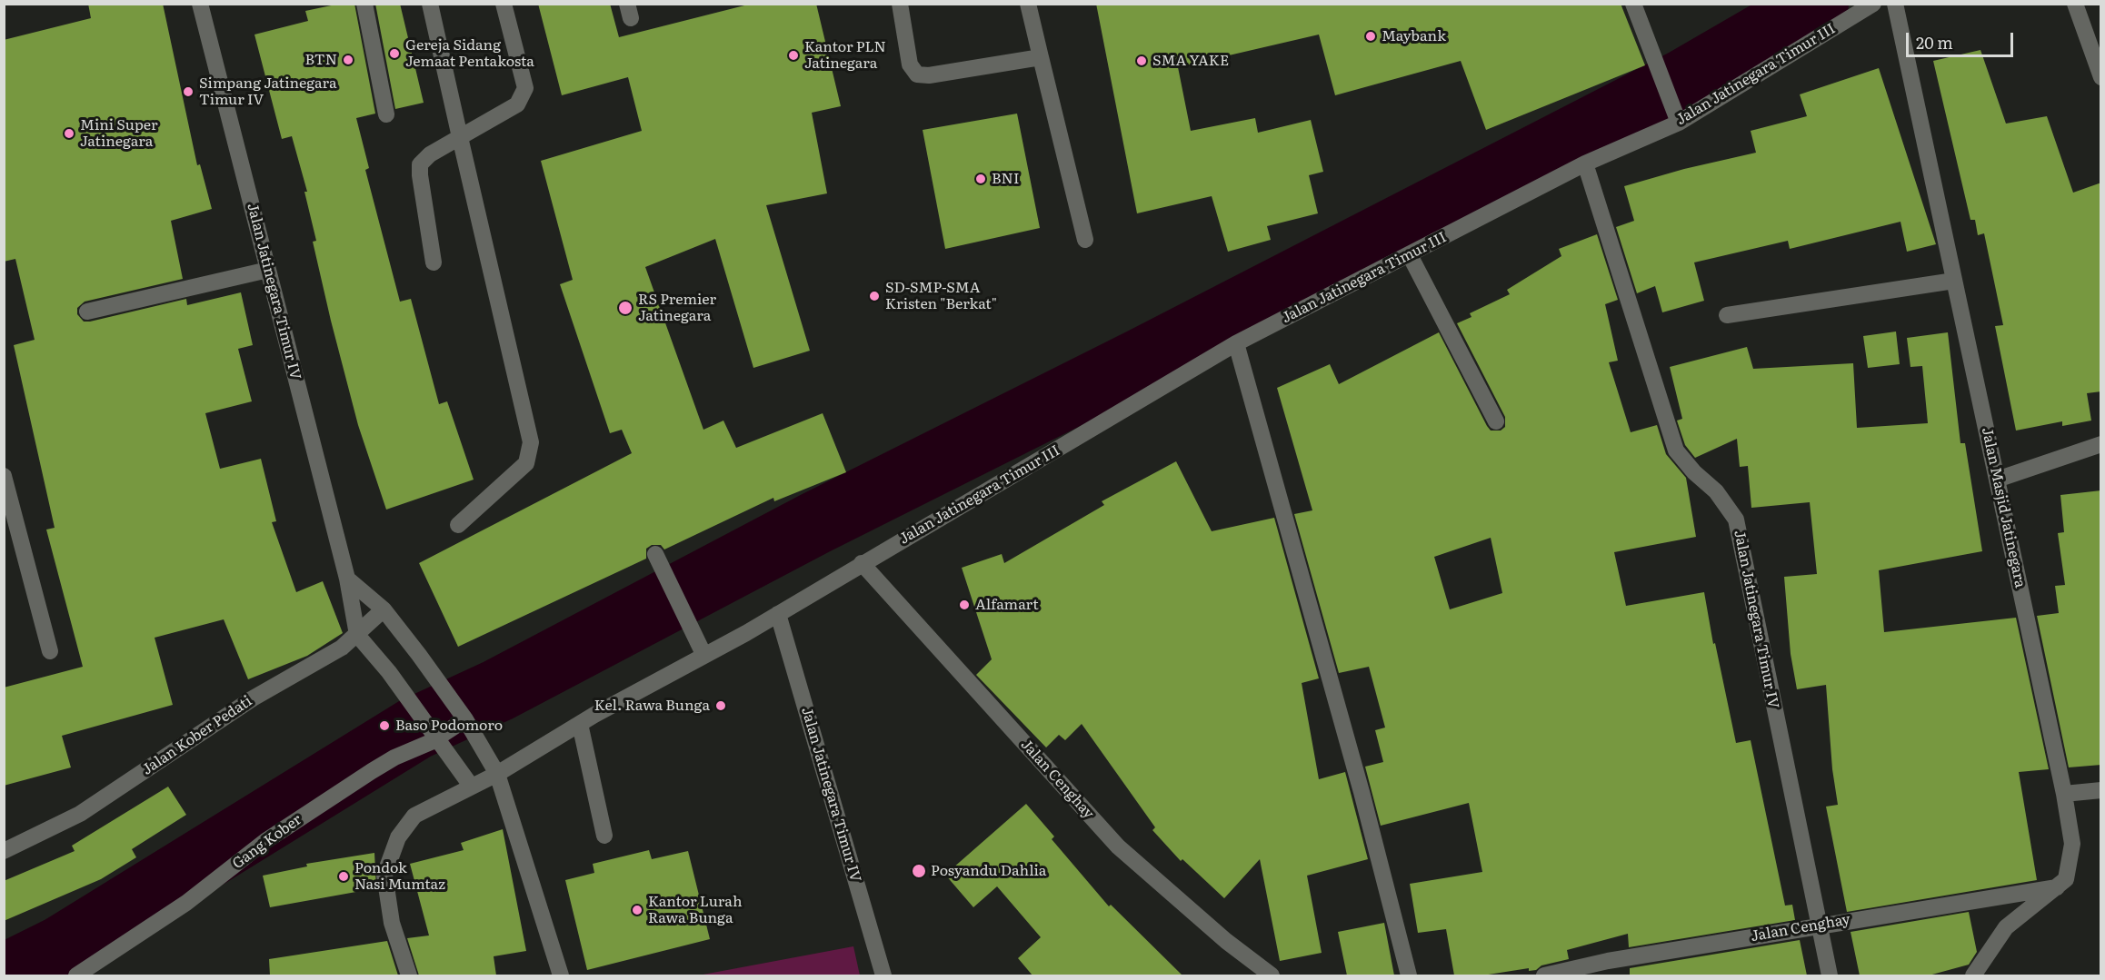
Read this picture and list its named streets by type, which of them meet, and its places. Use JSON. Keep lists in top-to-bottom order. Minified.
{"streets":{"street":["Jalan Jatinegara Timur III","Jalan Jatinegara Timur IV","Jalan Masjid Jatinegara","Jalan Kober Pedati","Jalan Cenghay","Gang Kober"]},"crossings":[["Jalan Jatinegara Timur III","Jalan Jatinegara Timur IV"],["Jalan Jatinegara Timur III","Jalan Cenghay"],["Jalan Jatinegara Timur IV","Jalan Kober Pedati"],["Jalan Jatinegara Timur IV","Jalan Cenghay"],["Jalan Masjid Jatinegara","Jalan Cenghay"]],"places":["Maybank","Gereja Sidang Jemaat Pentakosta","Kantor PLN Jatinegara","BTN","SMA YAKE","Simpang Jatinegara Timur IV","Mini Super Jatinegara","BNI","SD-SMP-SMA Kristen \"Berkat\"","RS Premier Jatinegara","Alfamart","Kel. Rawa Bunga","Baso Podomoro","Posyandu Dahlia","Pondok Nasi Mumtaz","Kantor Lurah Rawa Bunga"],"scale_bar":"20 m"}
